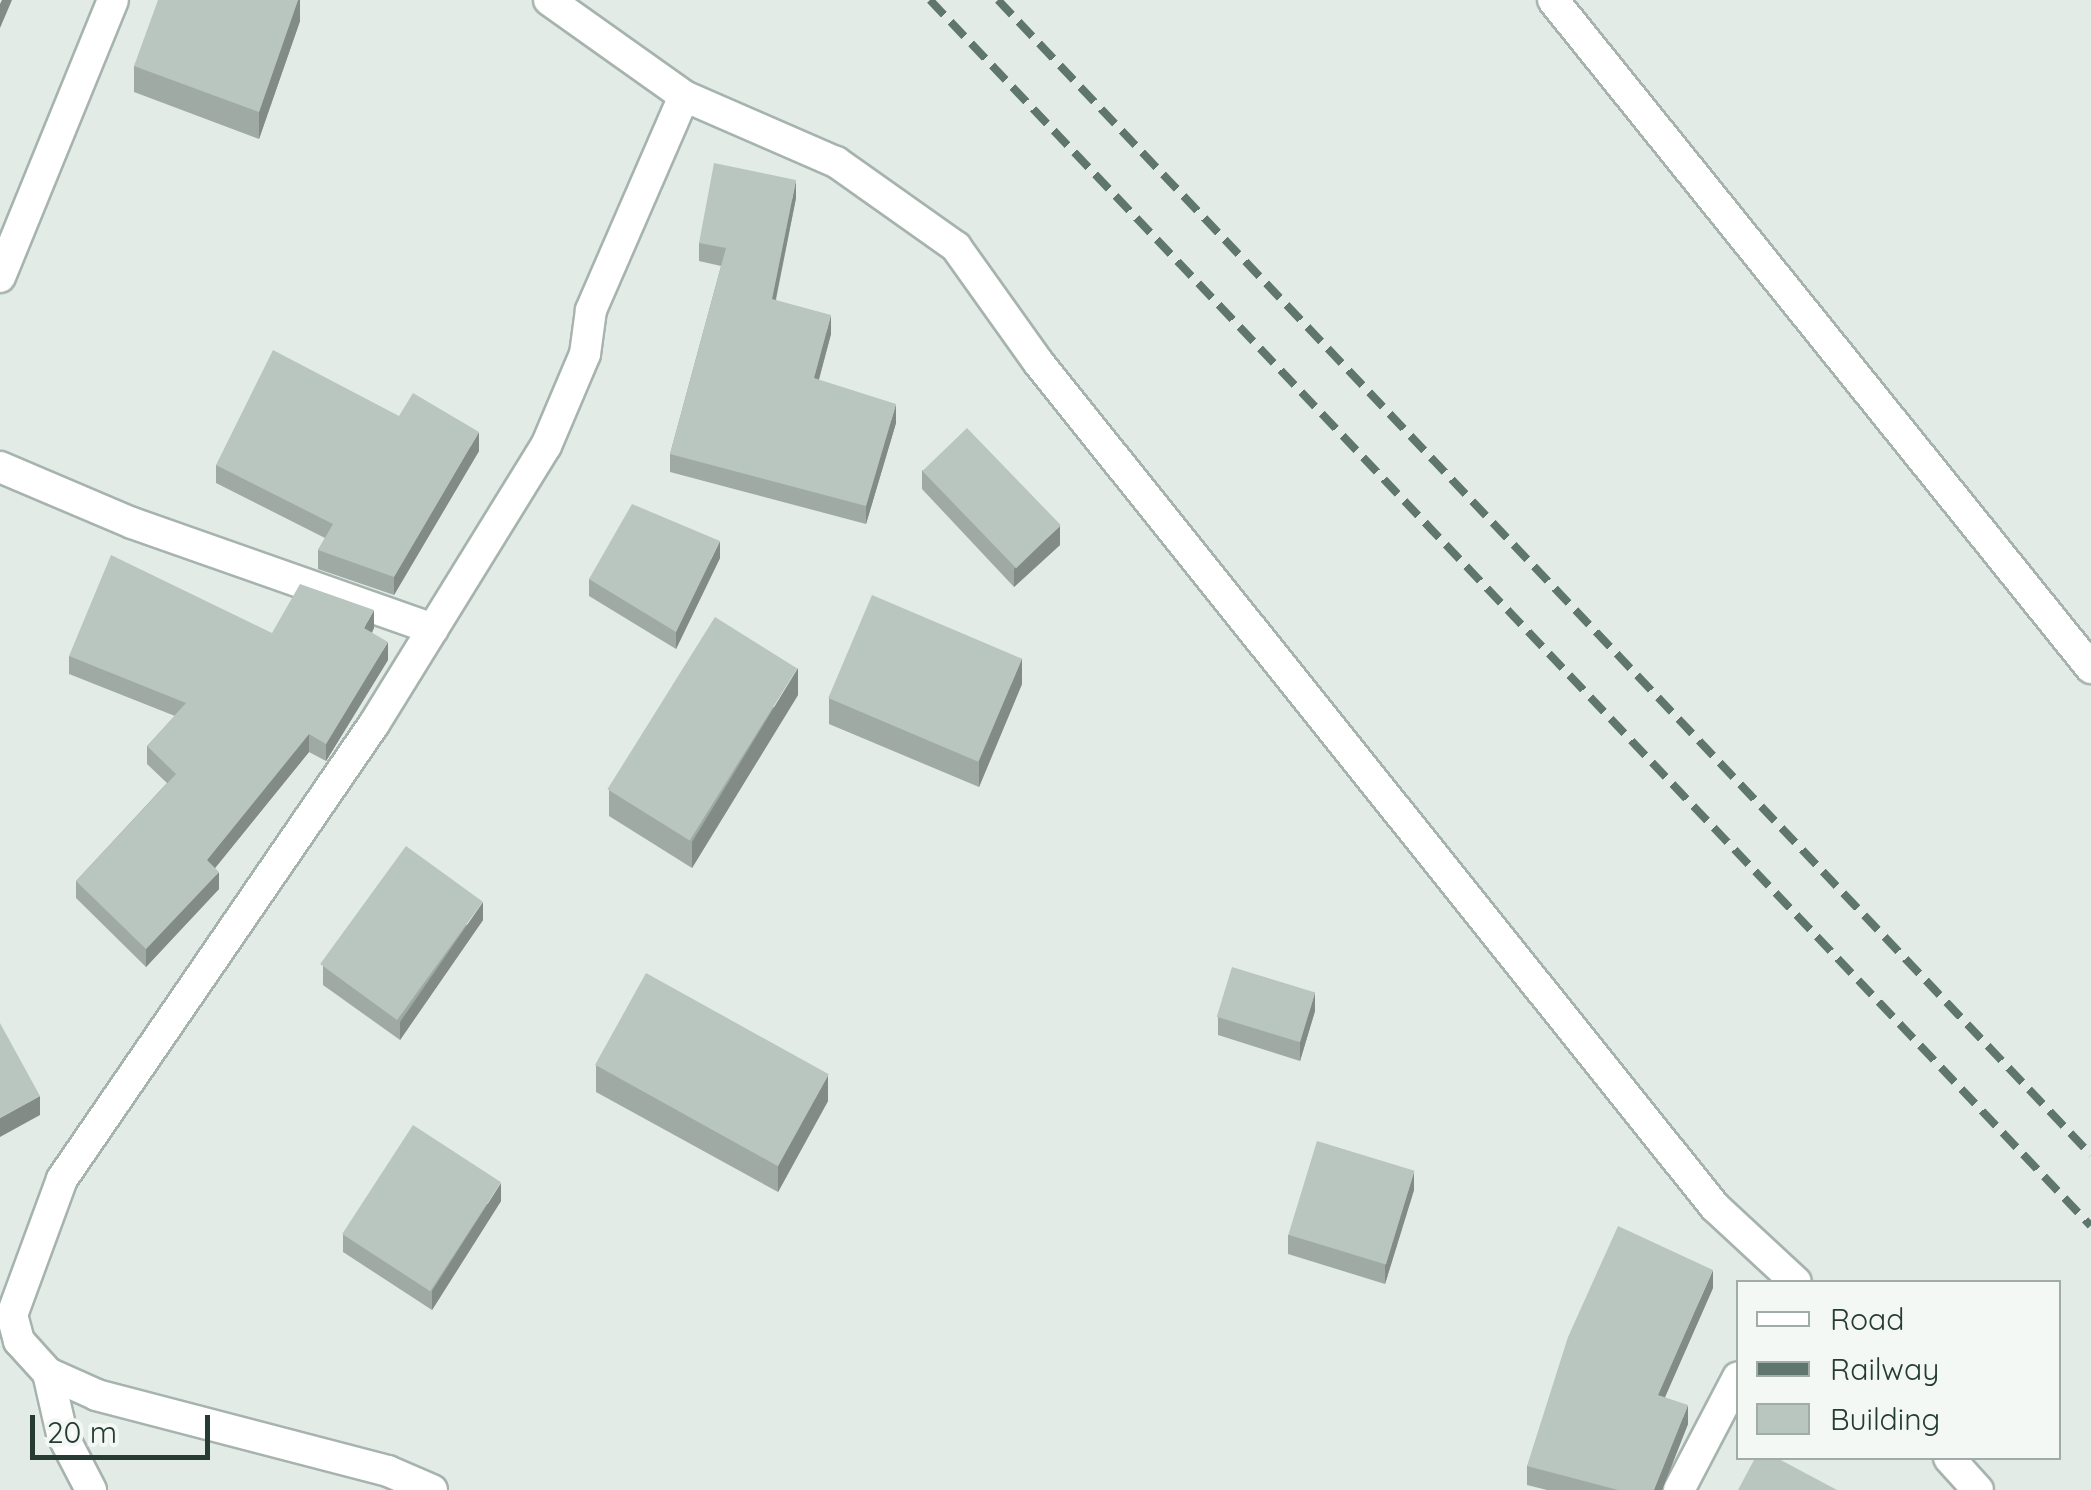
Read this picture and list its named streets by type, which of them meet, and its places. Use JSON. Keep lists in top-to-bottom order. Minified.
{"legend":["Road","Railway","Building"],"scale_bar":"20 m"}
